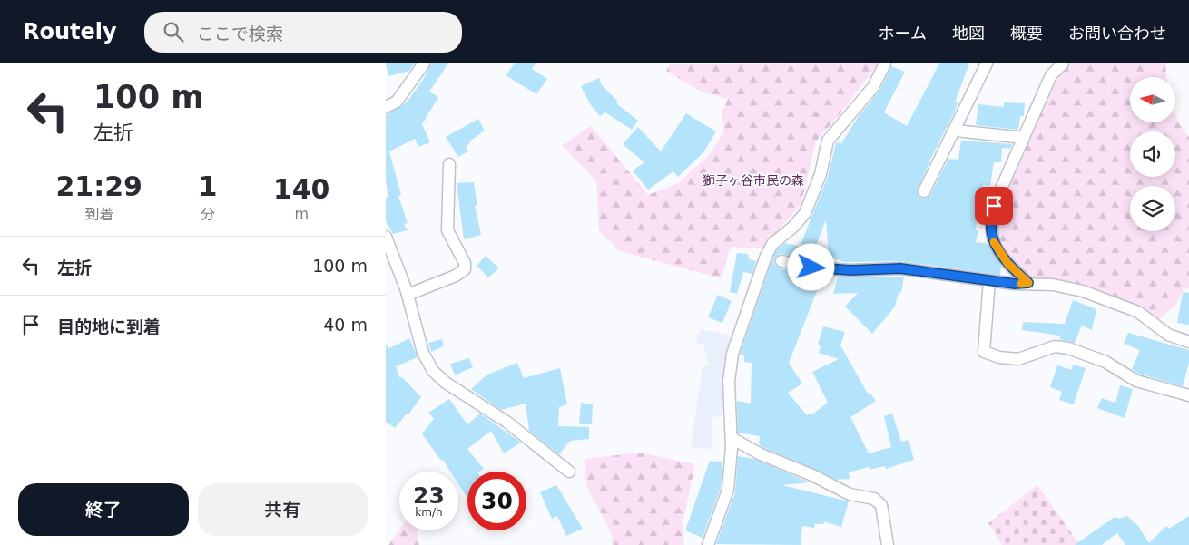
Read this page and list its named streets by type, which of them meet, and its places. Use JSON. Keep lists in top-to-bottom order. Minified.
{"parks":["獅子ヶ谷市民の森"],"north":"left","page":{"header":"Routely","search":"ここで検索","nav":["ホーム","地図","概要","お問い合わせ"],"turn":["100 m","左折"],"eta":["21:29","到着","1","分","140","m"],"list":[{"name":"左折","value":"100 m"},{"name":"目的地に到着","value":"40 m"}],"speed":"23 km/h","limit":"30","buttons":["終了","共有"]}}
